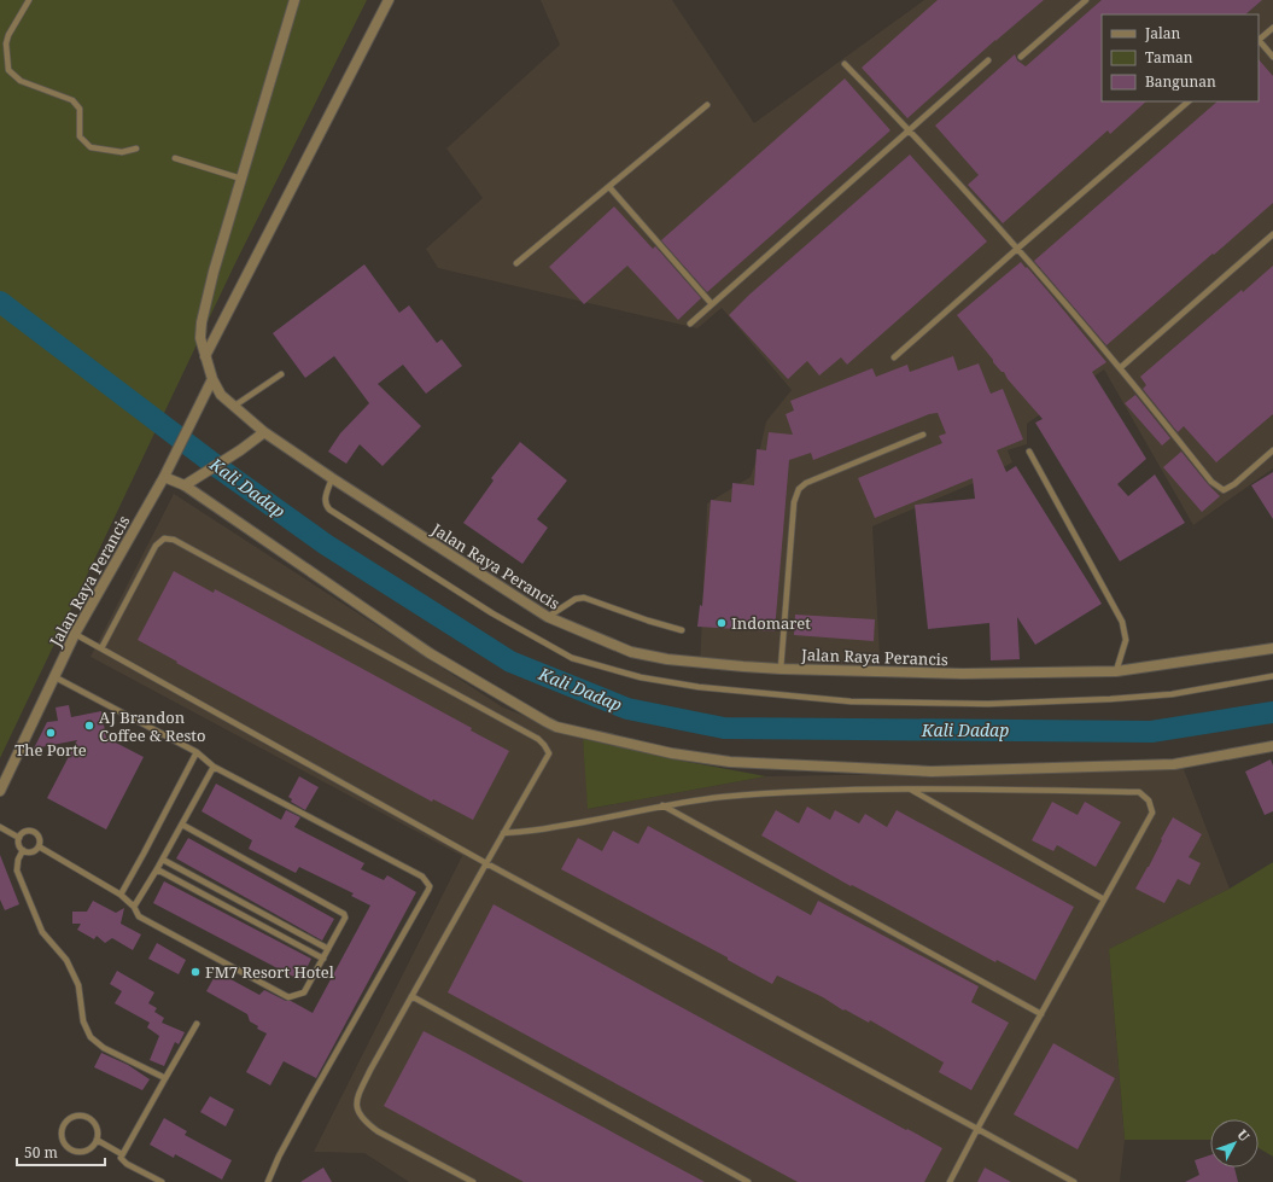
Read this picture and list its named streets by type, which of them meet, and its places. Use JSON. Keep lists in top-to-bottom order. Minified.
{"streets":{"street":["Jalan Raya Perancis"]},"water":["Kali Dadap"],"places":["Indomaret","AJ Brandon Coffee & Resto","The Porte","FM7 Resort Hotel"],"legend":["Jalan","Taman","Bangunan"],"scale_bar":"50 m","north":"top right"}
